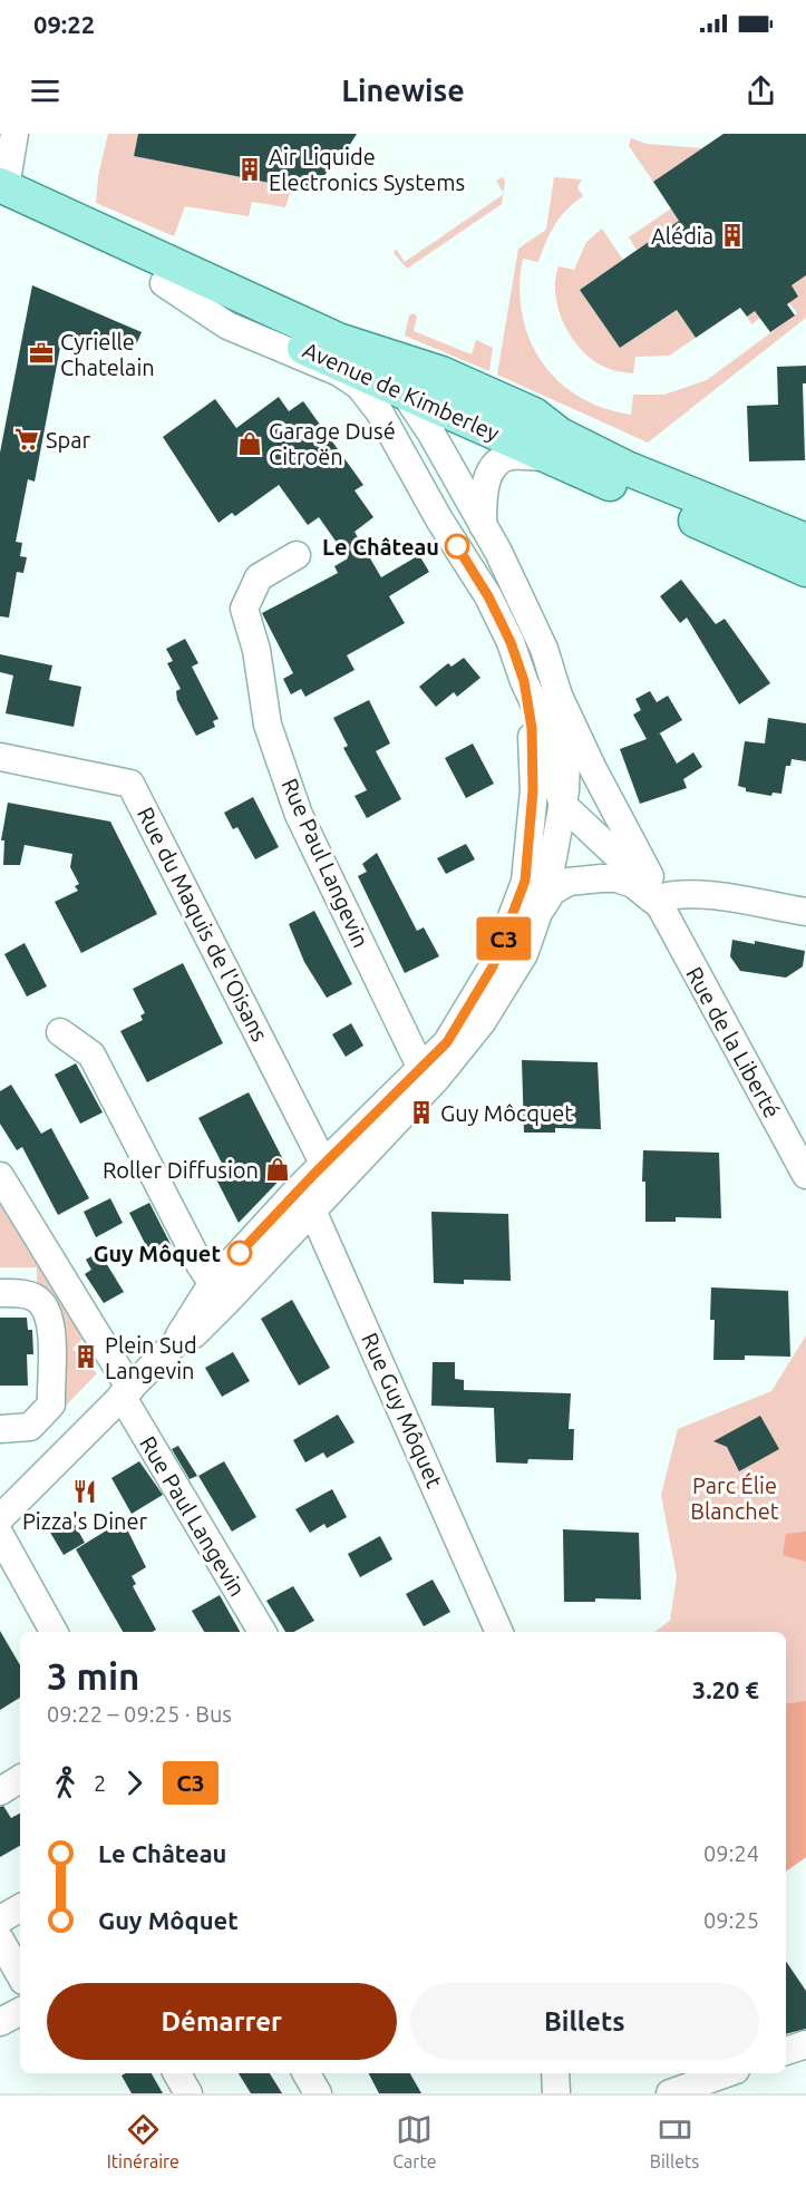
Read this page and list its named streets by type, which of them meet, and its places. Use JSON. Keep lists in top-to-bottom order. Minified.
{"streets":{"main road":["Avenue de Kimberley"],"street":["Rue Paul Langevin","Rue du Maquis de l'Oisans","Rue de la Liberté","Rue Guy Môquet"]},"parks":["Parc Élie Blanchet"],"places":{"building":["Air Liquide Electronics Systems","Alédia","Guy Môcquet","Plein Sud Langevin"],"office":["Cyrielle Chatelain"],"supermarket":["Spar"],"shop":["Garage Dusé Citroën","Roller Diffusion"],"other":["Le Château","Guy Môquet"],"restaurant":["Pizza's Diner"]},"lines":["bus line C3"],"page":{"status":"09:22","header":"Linewise","on_map":"C3","heading":["3 min","09:22 – 09:25 · Bus","3.20 €"],"legs":["2","C3"],"list":[{"name":"Le Château","value":"09:24"},{"name":"Guy Môquet","value":"09:25"}],"buttons":["Démarrer","Billets"],"tabs":["Itinéraire","Carte","Billets"]}}
